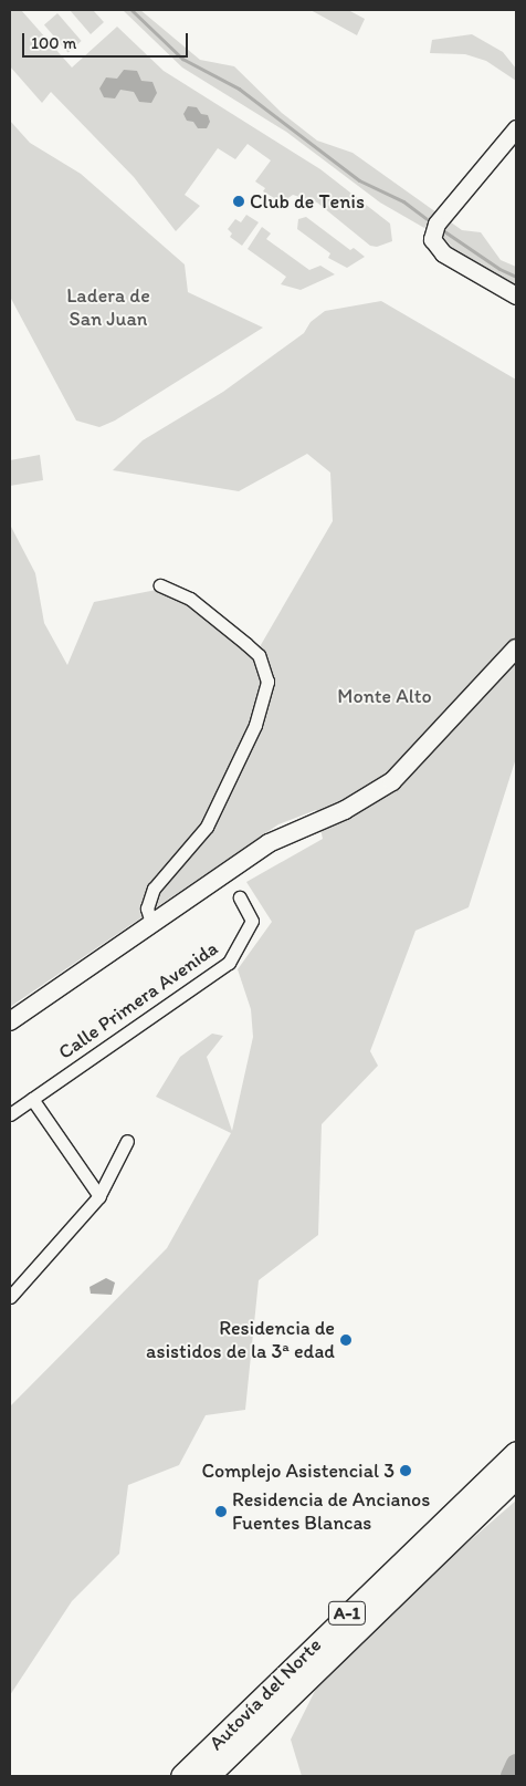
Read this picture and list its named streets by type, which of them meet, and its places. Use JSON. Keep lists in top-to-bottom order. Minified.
{"streets":{"highway":["A-1","Autovía del Norte"],"street":["Calle Primera Avenida"]},"parks":["Ladera de San Juan","Monte Alto"],"places":["Club de Tenis","Residencia de asistidos de la 3ª edad","Complejo Asistencial 3","Residencia de Ancianos Fuentes Blancas"],"scale_bar":"100 m"}
